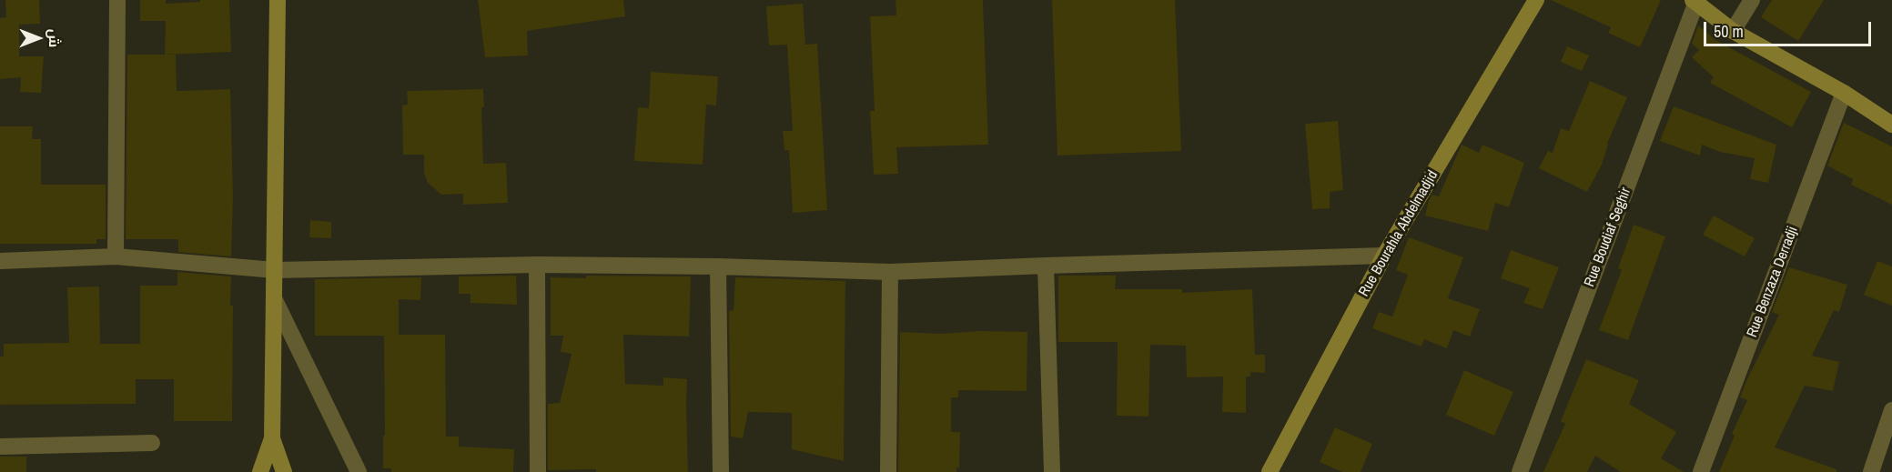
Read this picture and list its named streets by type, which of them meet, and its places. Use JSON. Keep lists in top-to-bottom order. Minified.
{"streets":{"street":["Rue Bourahla Abdelmadjid","Rue Boudiaf Seghir","Rue Benzaza Derradji"]},"scale_bar":"50 m","north":"right"}
